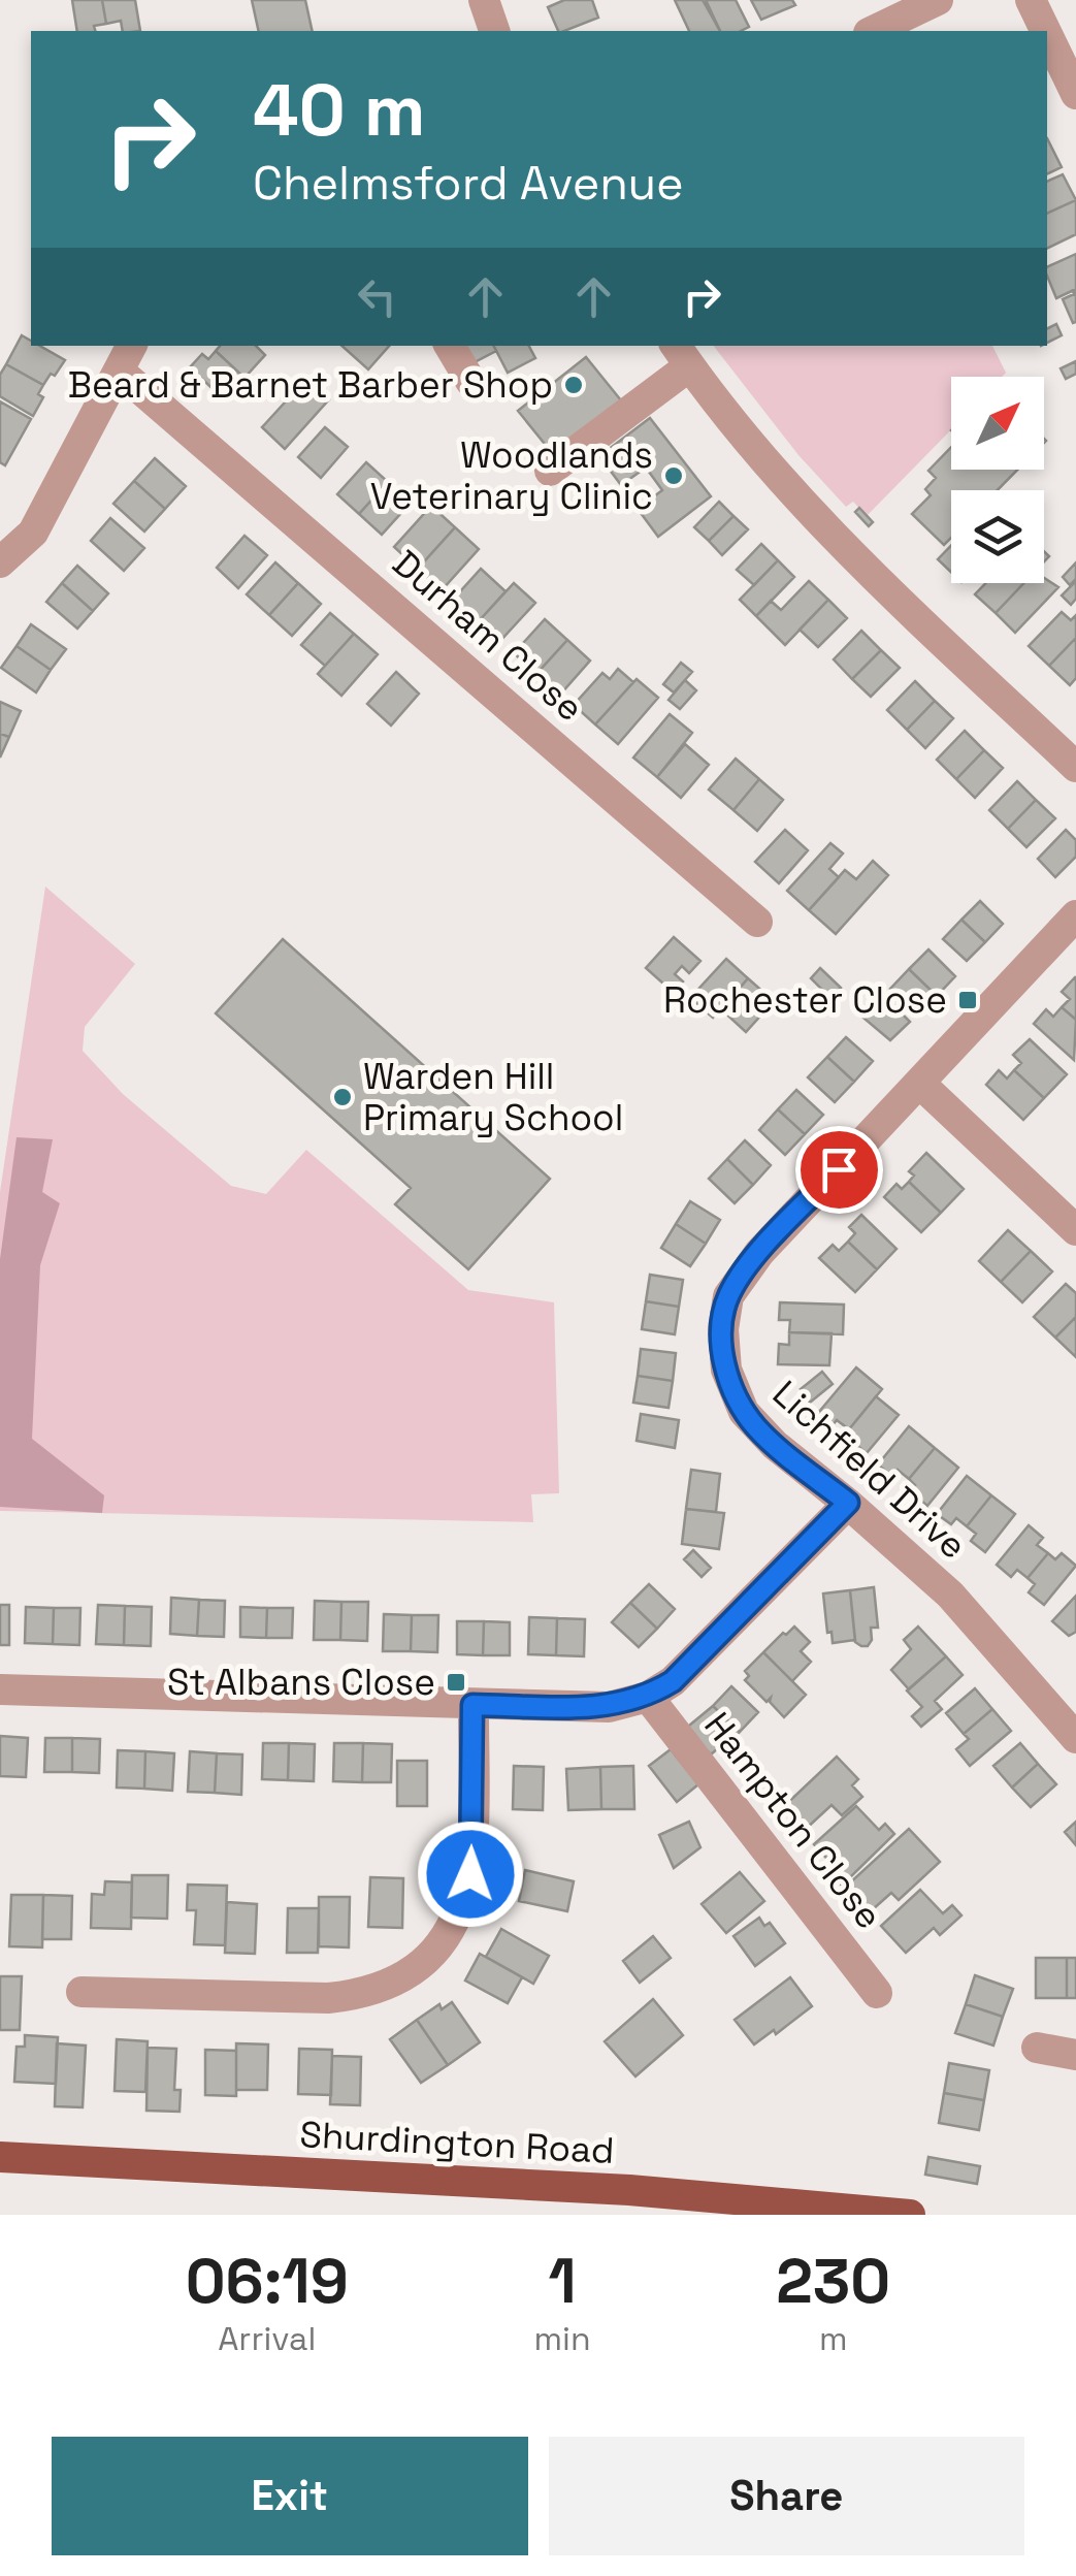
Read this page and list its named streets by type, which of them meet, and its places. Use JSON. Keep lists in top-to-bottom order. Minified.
{"streets":{"main road":["Shurdington Road"],"street":["Durham Close","Lichfield Drive","Hampton Close"]},"places":{"other":["Beard & Barnet Barber Shop","Woodlands Veterinary Clinic","Warden Hill Primary School"],"transit":["Rochester Close","St Albans Close"]},"north":"top right","page":{"turn":["40 m","Chelmsford Avenue"],"eta":["06:19","Arrival","1","min","230","m"],"buttons":["Exit","Share"]}}
